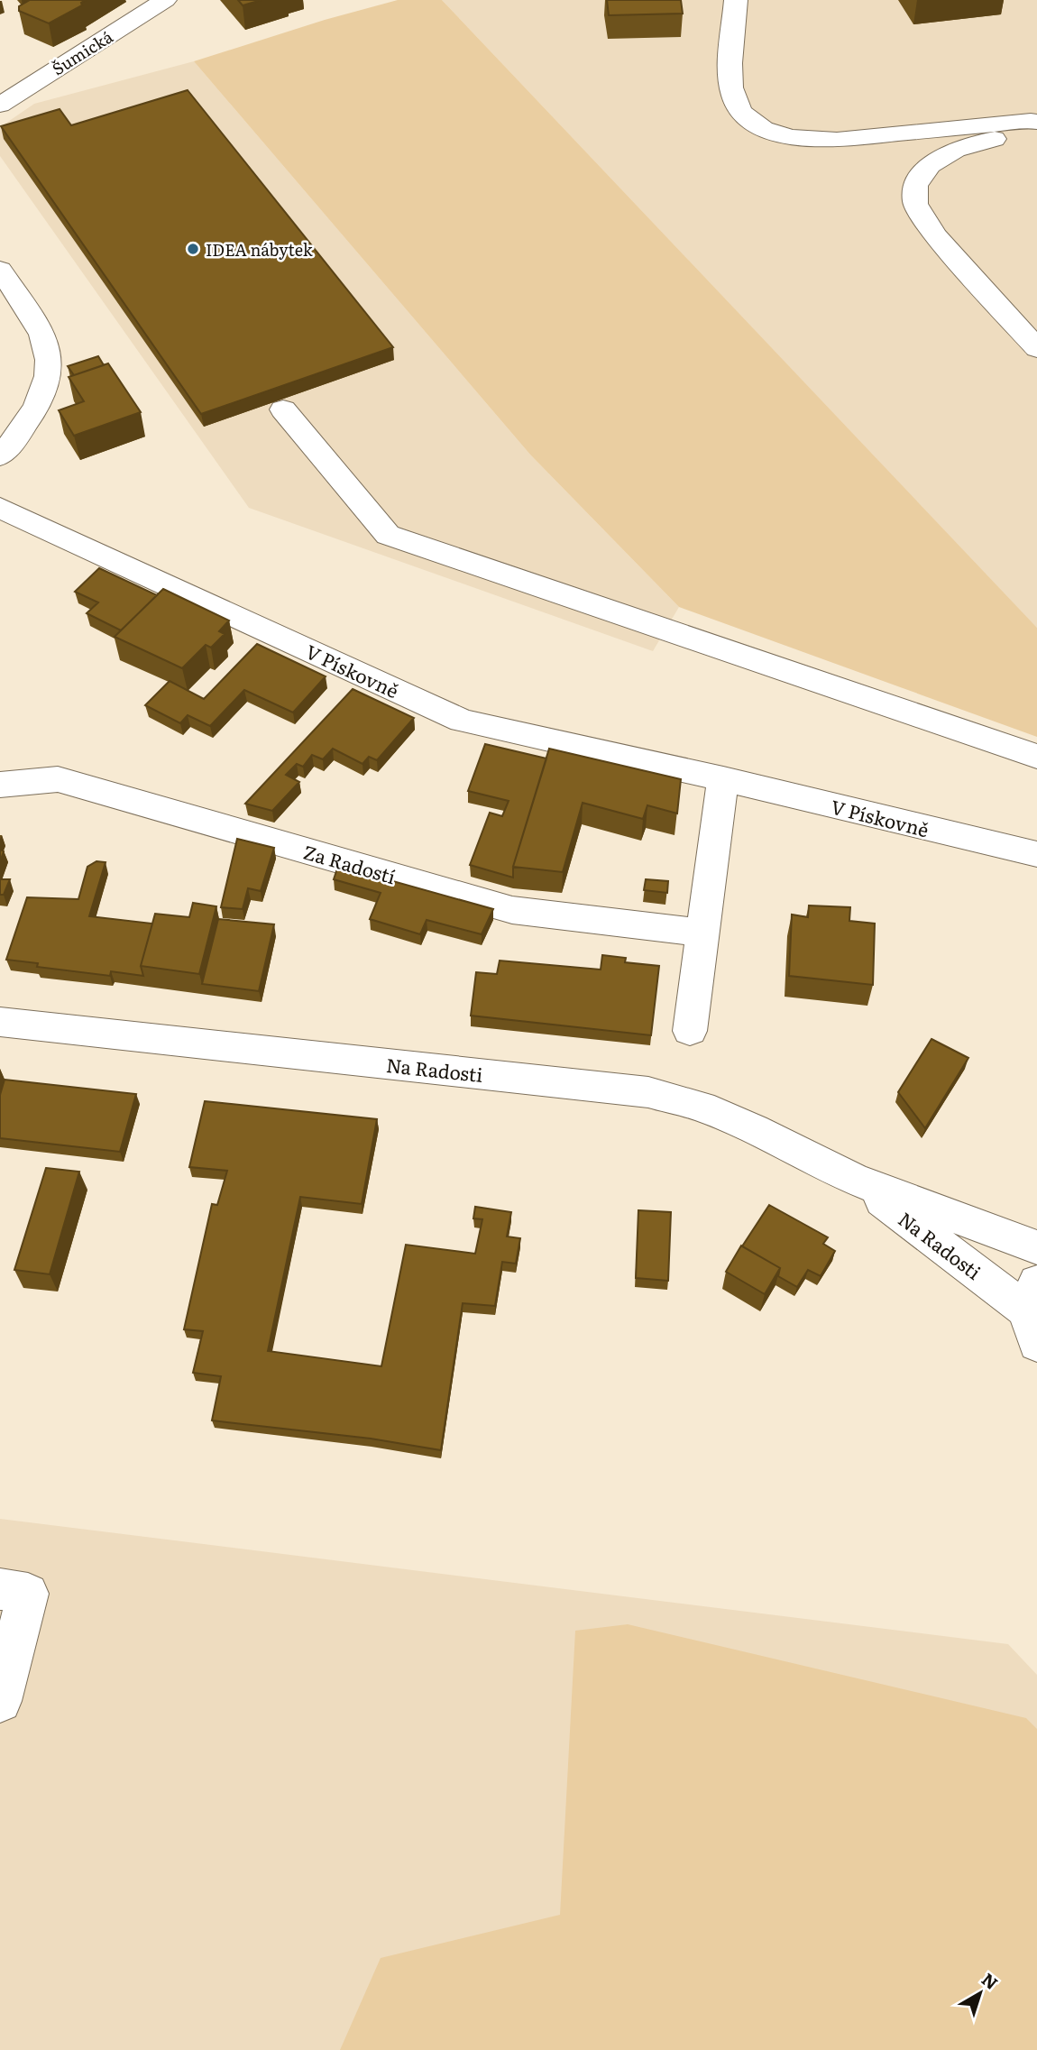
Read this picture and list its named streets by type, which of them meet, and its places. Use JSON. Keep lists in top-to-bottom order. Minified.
{"streets":{"street":["Šumická","V Pískovně","Za Radostí","Na Radosti"]},"places":["IDEA nábytek"],"north":"top right"}
